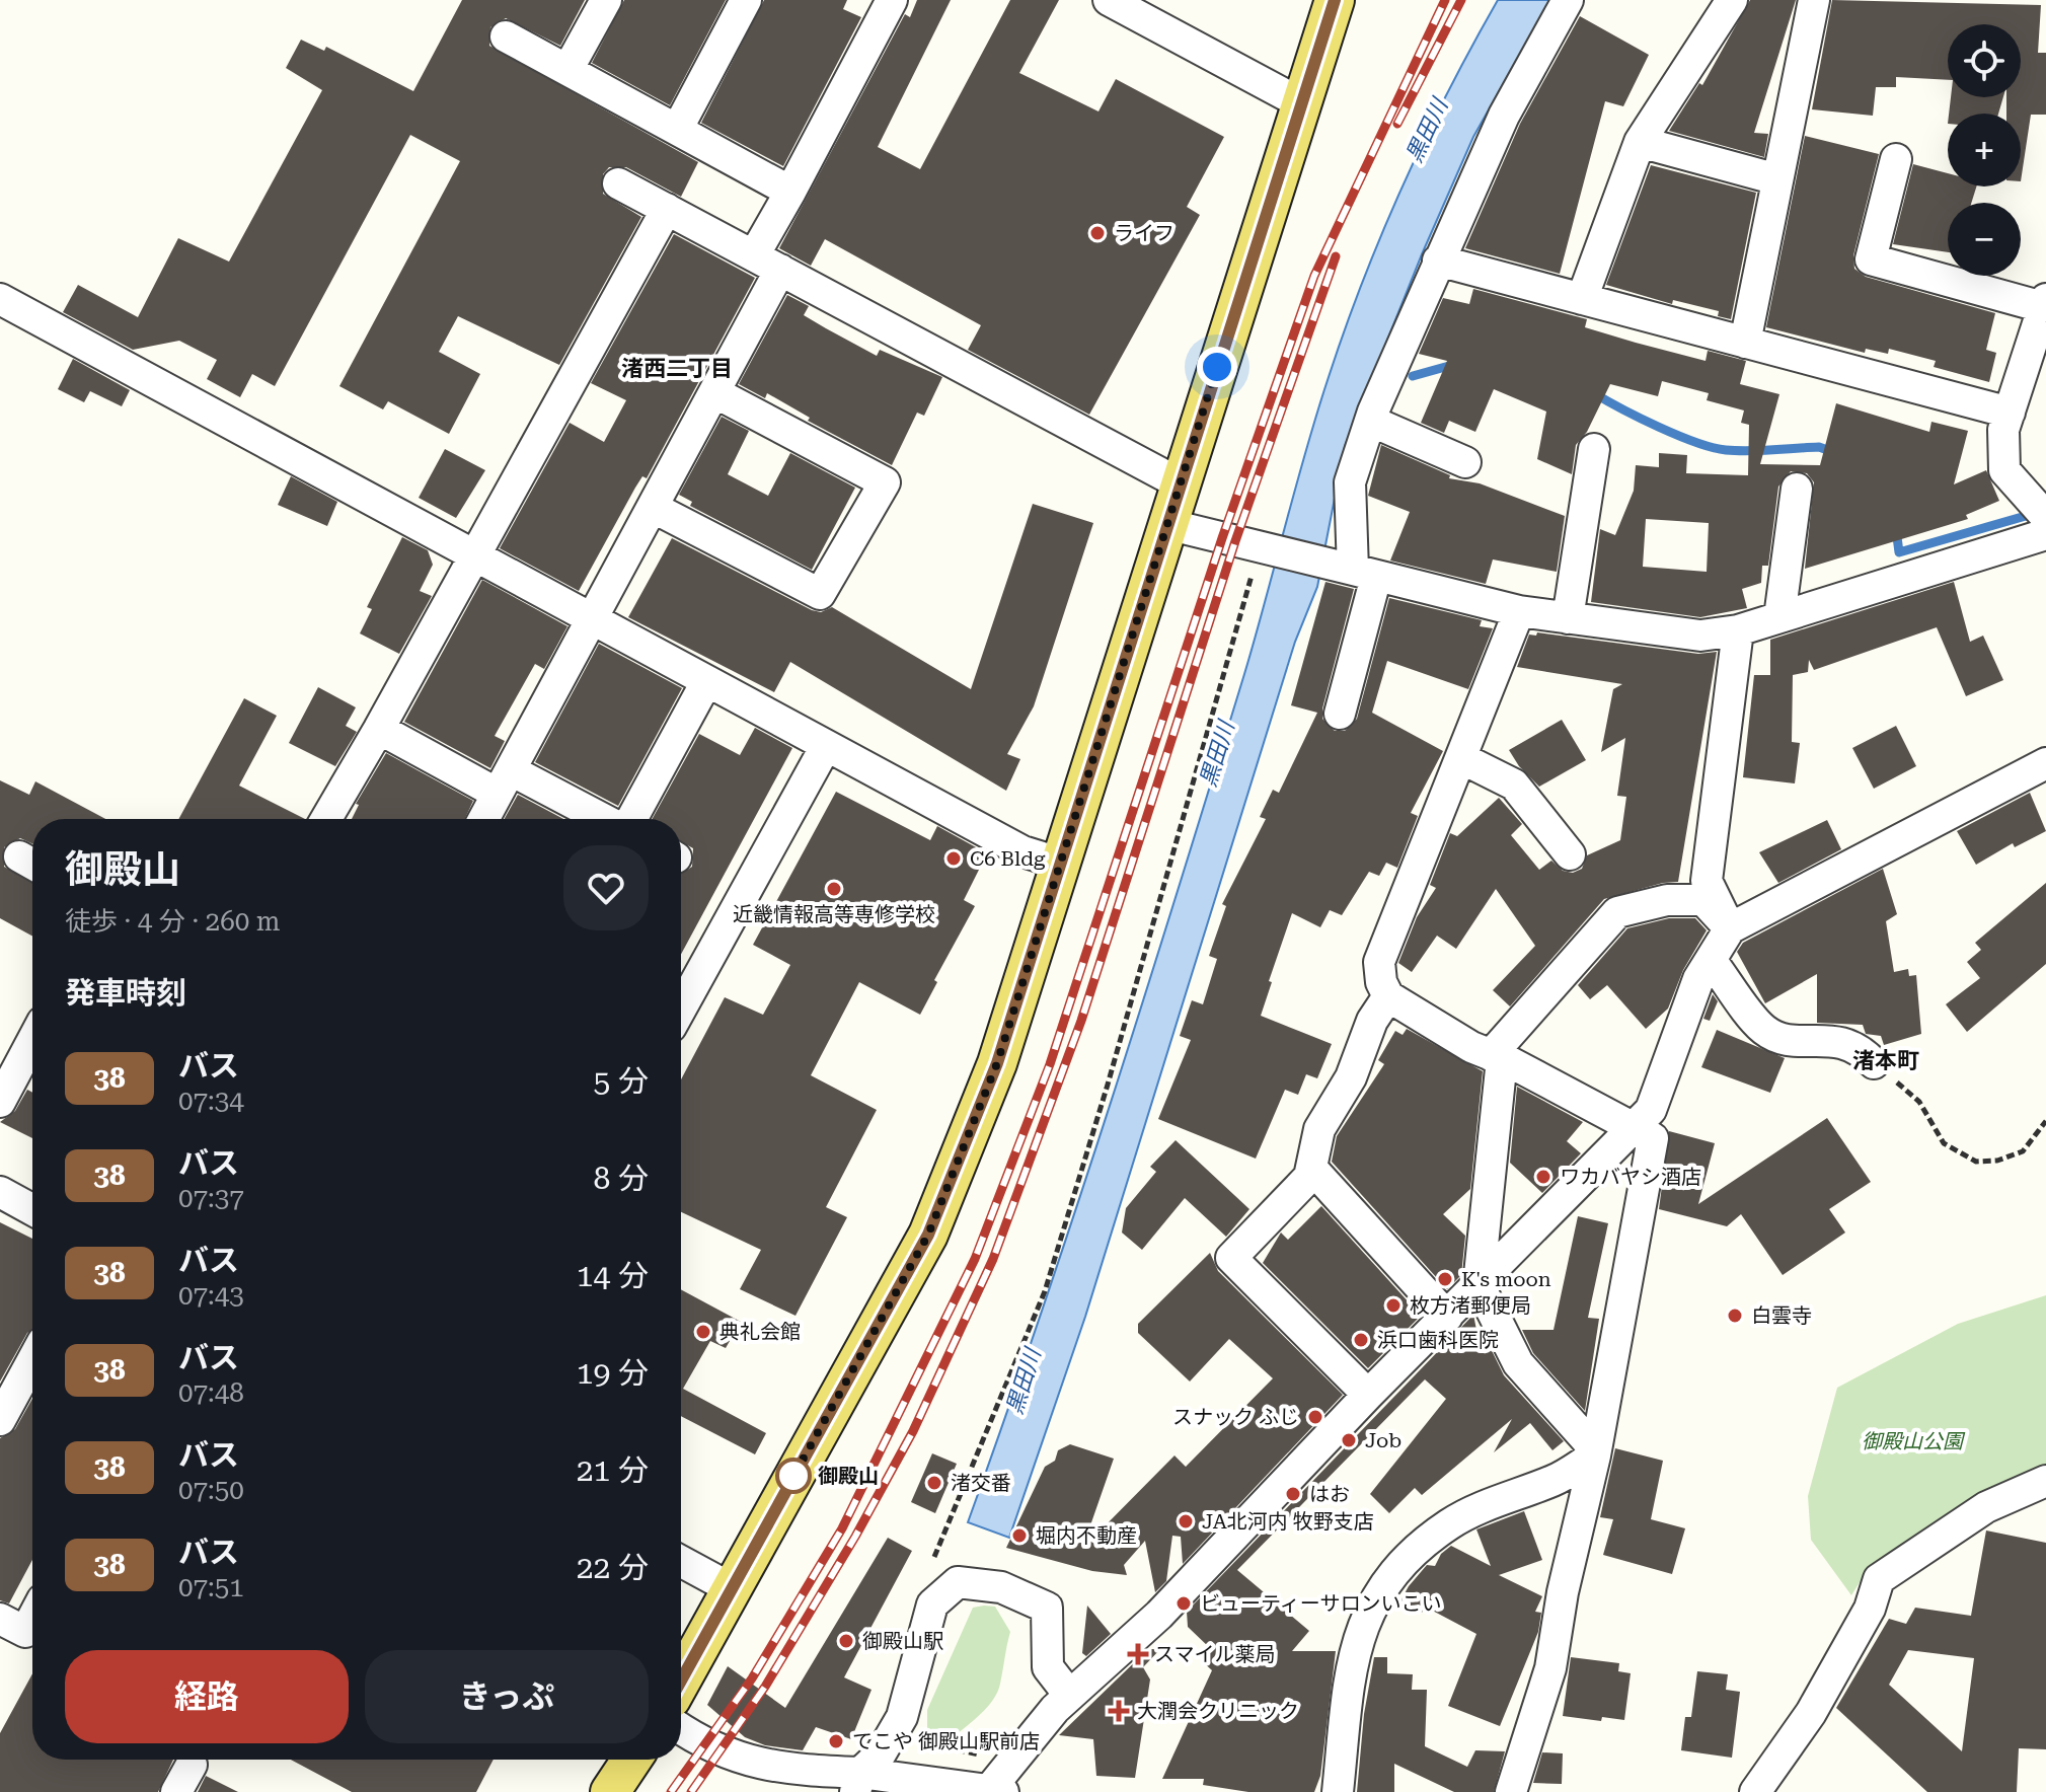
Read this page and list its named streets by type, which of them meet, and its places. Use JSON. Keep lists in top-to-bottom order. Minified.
{"districts":["渚西二丁目","渚本町"],"water":["黒田川"],"parks":["御殿山公園"],"places":{"other":["ライフ","C6 Bldg","近畿情報高等専修学校","ワカバヤシ酒店","K's moon","枚方渚郵便局","白雲寺","典礼会館","浜口歯科医院","スナック ふじ","Job","御殿山","渚交番","はお","JA北河内 牧野支店","堀内不動産","ビューティーサロンいこい","御殿山駅","てこや 御殿山駅前店"],"health":["スマイル薬局","大潤会クリニック"]},"lines":["bus line 38"],"page":{"map_buttons":["+","−"],"heading":[["御殿山","徒歩 · 4 分 · 260 m"],"発車時刻"],"list":[{"mark":"38","name":"バス","note":"07:34","value":"5 分"},{"mark":"38","name":"バス","note":"07:37","value":"8 分"},{"mark":"38","name":"バス","note":"07:43","value":"14 分"},{"mark":"38","name":"バス","note":"07:48","value":"19 分"},{"mark":"38","name":"バス","note":"07:50","value":"21 分"},{"mark":"38","name":"バス","note":"07:51","value":"22 分"}],"buttons":["経路","きっぷ"]}}
